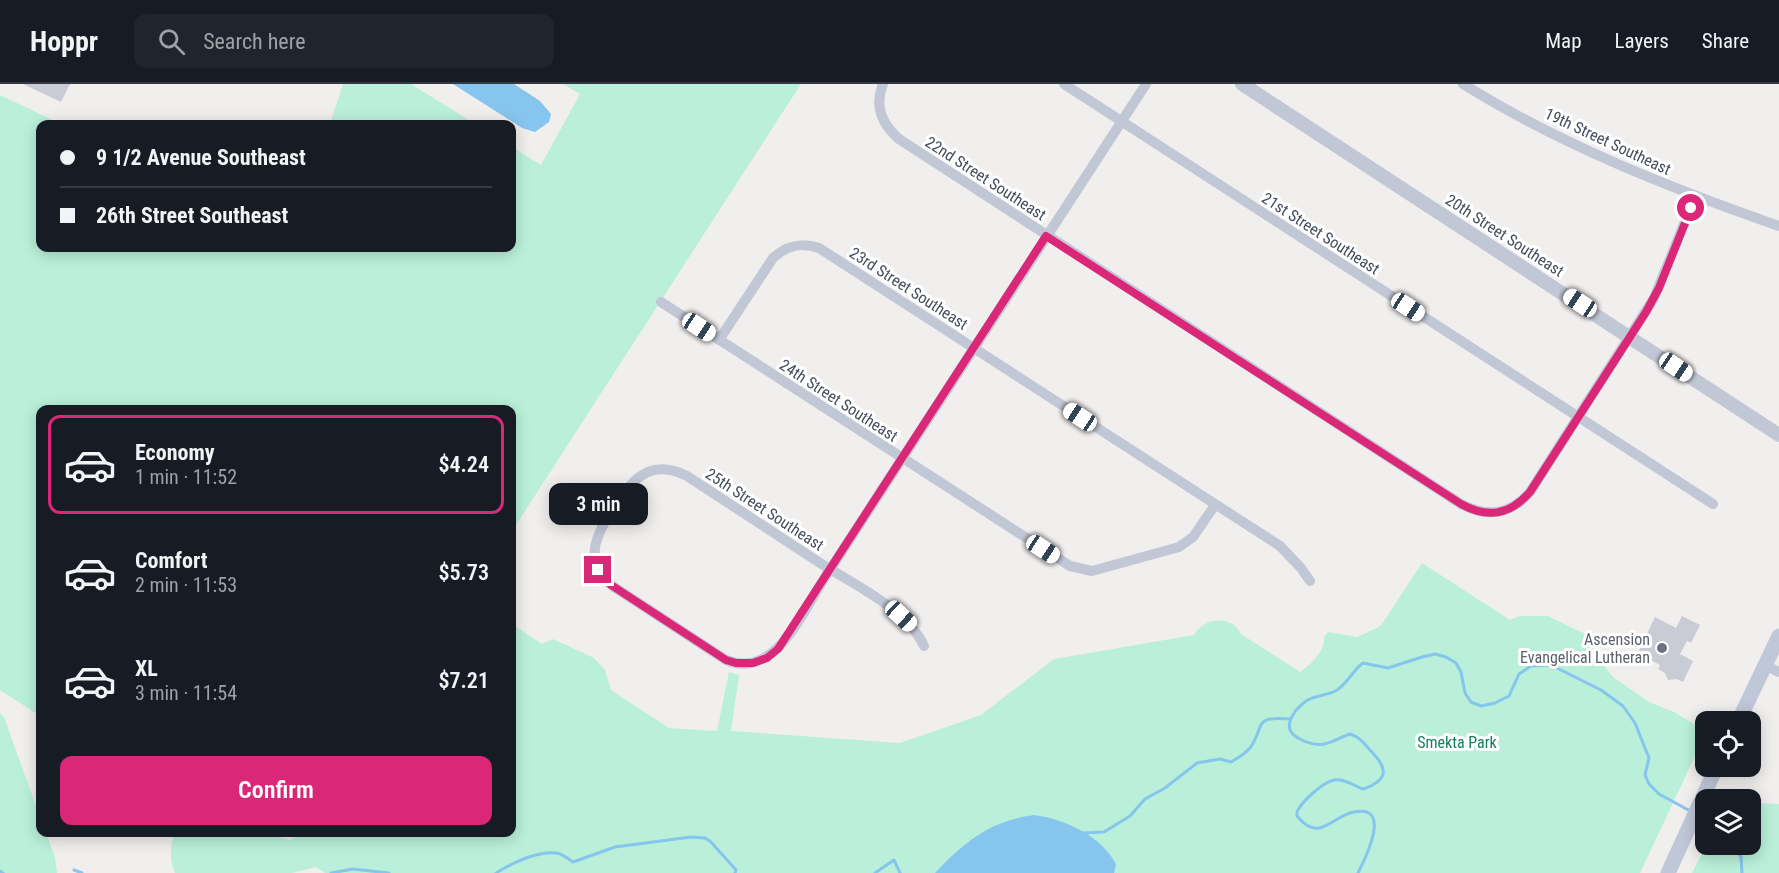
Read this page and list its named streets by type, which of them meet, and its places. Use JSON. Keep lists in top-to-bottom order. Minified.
{"streets":{"street":["19th Street Southeast","22nd Street Southeast","21st Street Southeast","20th Street Southeast","23rd Street Southeast","24th Street Southeast","25th Street Southeast"]},"crossings":[["22nd Street Southeast","21st Street Southeast"],["23rd Street Southeast","24th Street Southeast"]],"parks":["Smekta Park"],"places":["Ascension Evangelical Lutheran"],"page":{"header":"Hoppr","search":"Search here","nav":["Map","Layers","Share"],"banner":["9 1/2 Avenue Southeast","26th Street Southeast"],"list":[{"name":"Economy","note":"1 min · 11:52","value":"$4.24"},{"name":"Comfort","note":"2 min · 11:53","value":"$5.73"},{"name":"XL","note":"3 min · 11:54","value":"$7.21"}],"bubble":"3 min","buttons":"Confirm"}}
